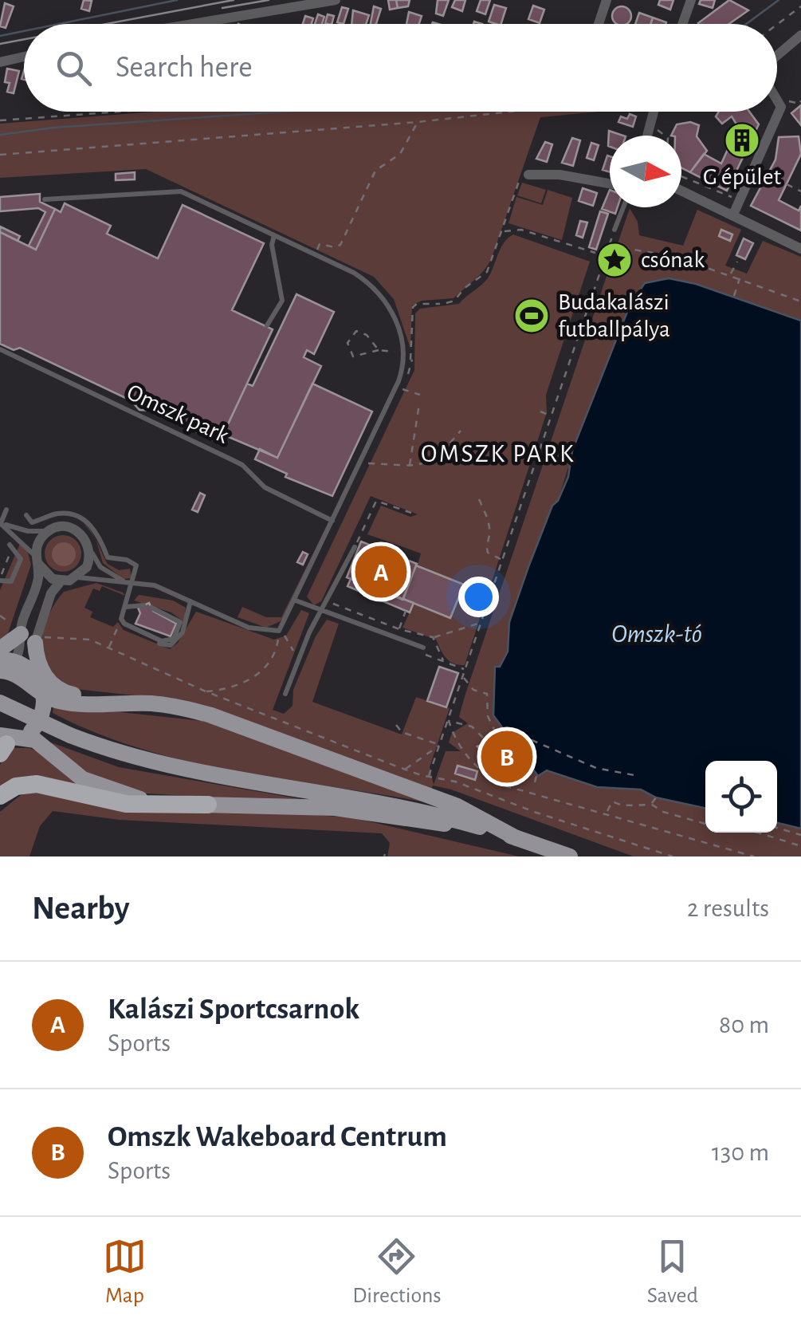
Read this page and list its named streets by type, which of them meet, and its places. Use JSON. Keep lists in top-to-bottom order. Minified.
{"streets":{"lane":["Omszk park"]},"districts":["OMSZK PARK"],"water":["Omszk-tó"],"places":{"building":["G épület"],"place":["csónak"],"sports":["Budakalászi futballpálya"]},"north":"right","page":{"search":"Search here","pins":["A","B"],"heading":["Nearby","2 results"],"list":[{"mark":"A","name":"Kalászi Sportcsarnok","note":"Sports","value":"80 m"},{"mark":"B","name":"Omszk Wakeboard Centrum","note":"Sports","value":"130 m"}],"nav":["Map","Directions","Saved"]}}
